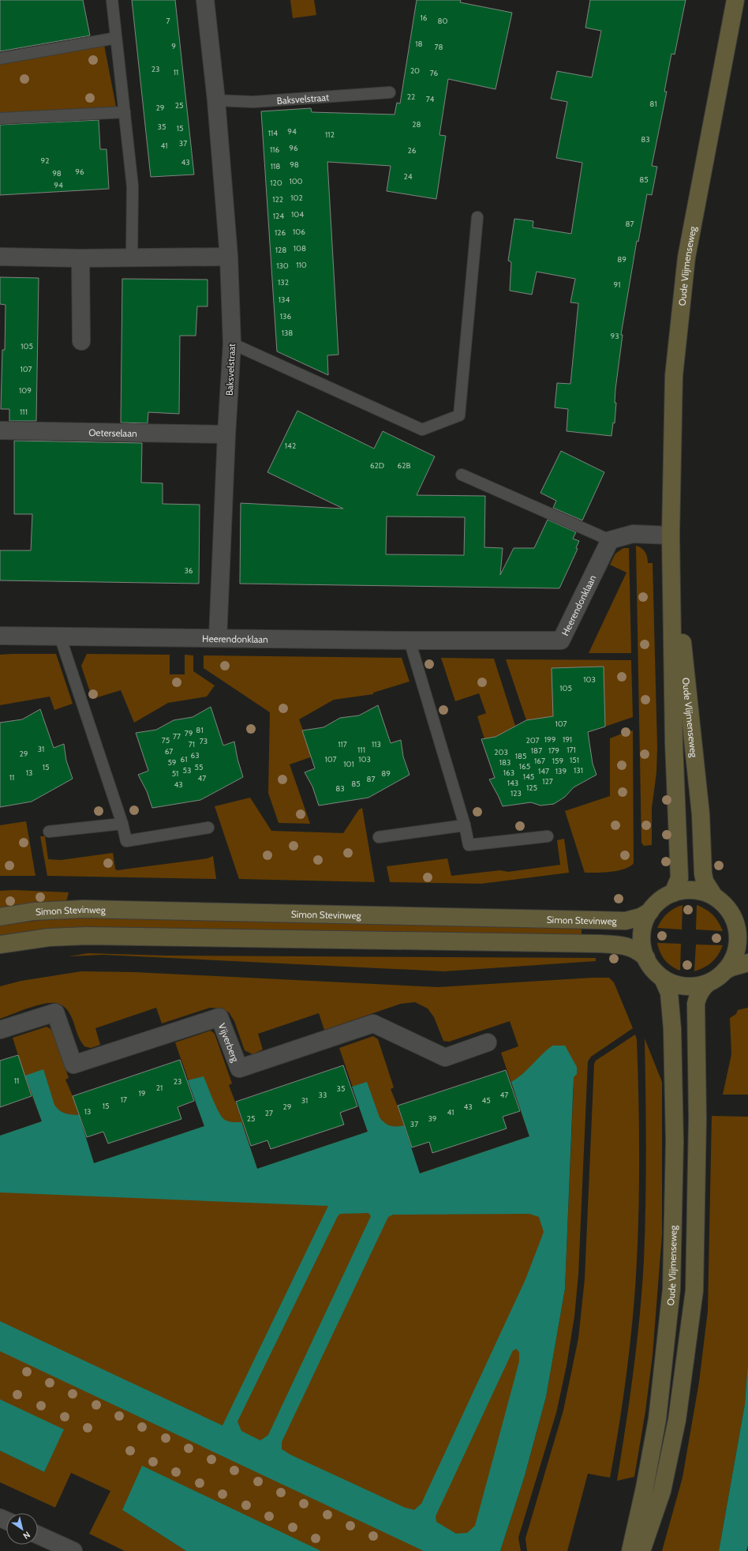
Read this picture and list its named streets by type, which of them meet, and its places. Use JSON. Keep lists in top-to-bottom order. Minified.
{"streets":{"street":["Baksvelstraat","Oude Vlijmenseweg","Oeterselaan","Heerendonklaan","Simon Stevinweg","Vijverberg"]},"crossings":[["Baksvelstraat","Oeterselaan"],["Baksvelstraat","Heerendonklaan"],["Oude Vlijmenseweg","Simon Stevinweg"]],"house_numbers":["16","7","80","18","9","78","23","20","11","76","22","74","81","25","29","28","35","15","94","114","112","83","37","41","96","116","26","92","43","98","118","96","98","24","85","100","120","94","102","122","104","124","87","106","126","108","128","89","110","130","132","91","134","136","138","93","105","107","109","111","142","62D","62B","36","103","105","107","81","79","77","199","191","75","207","73","71","117","113","31","111","171","187","179","67","203","29","63","185","61","107","103","151","167","159","59","183","101","165","15","55","53","131","147","139","13","163","51","89","145","11","47","87","127","143","85","43","125","83","123","11","23","21","35","19","33","47","17","31","45","15","29","43","13","41","27","25","39","37"],"north":"bottom right"}
